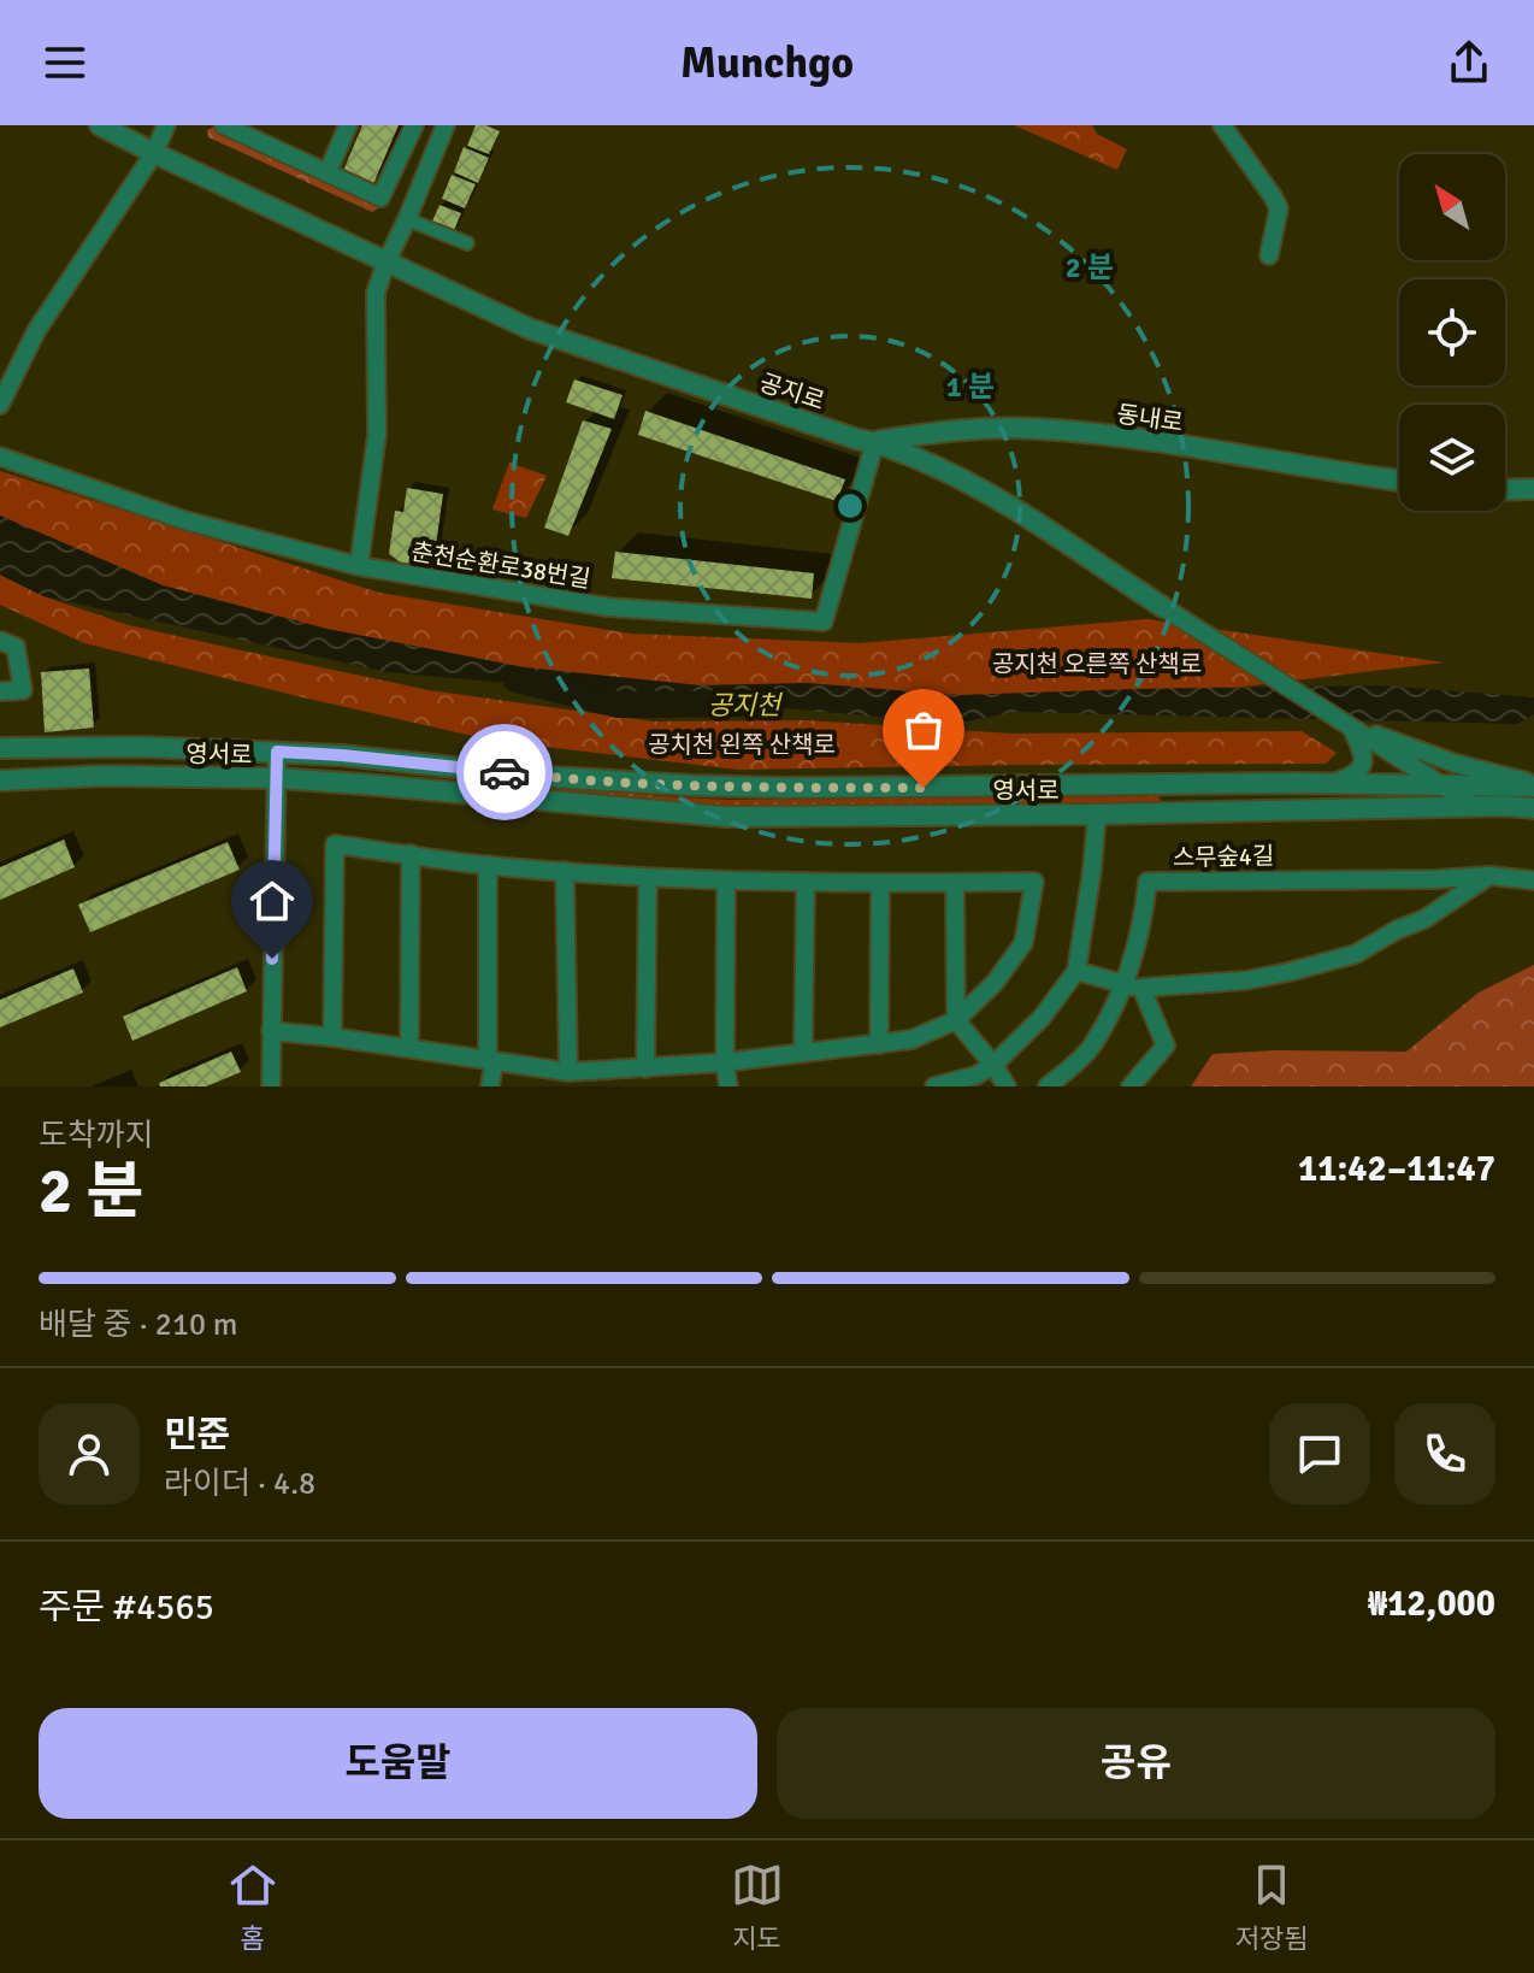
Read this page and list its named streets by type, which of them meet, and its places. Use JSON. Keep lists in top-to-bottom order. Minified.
{"streets":{"street":["공지로","동내로","춘천순환로38번길","영서로","스무숲4길"]},"crossings":[["공지로","동내로"],["공지로","춘천순환로38번길"],["동내로","춘천순환로38번길"]],"water":["공지천"],"parks":["공지천 오른쪽 산책로","공치천 왼쪽 산책로"],"north":"top left","page":{"header":"Munchgo","heading":["2 분","도착까지","11:42–11:47"],"panel":["민준","라이더 · 4.8","주문 #4565","₩12,000"],"bar":"배달 중 · 210 m","buttons":["도움말","공유"],"tabs":["홈","지도","저장됨"]},"rings":["2 분","1 분"]}
